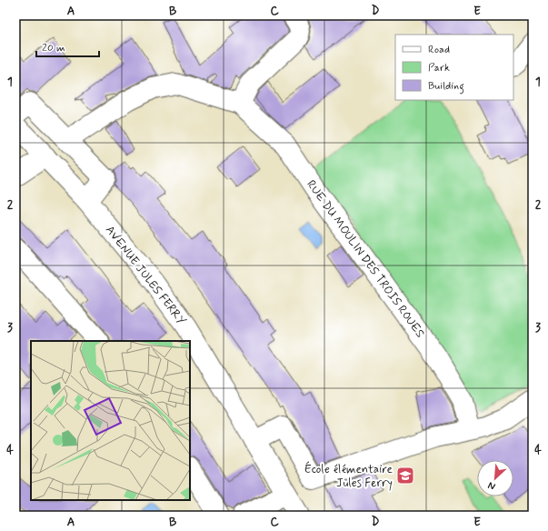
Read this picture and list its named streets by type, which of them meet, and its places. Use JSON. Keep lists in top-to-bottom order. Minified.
{"streets":{"street":["RUE DU MOULIN DES TROIS ROUES","AVENUE JULES FERRY"]},"places":{"school or university":["École élémentaire Jules Ferry"]},"legend":["Road","Park","Building"],"scale_bar":"20 m","north":"bottom left","grid":{"columns":["A","B","C","D","E"],"rows":["1","2","3","4"]}}
